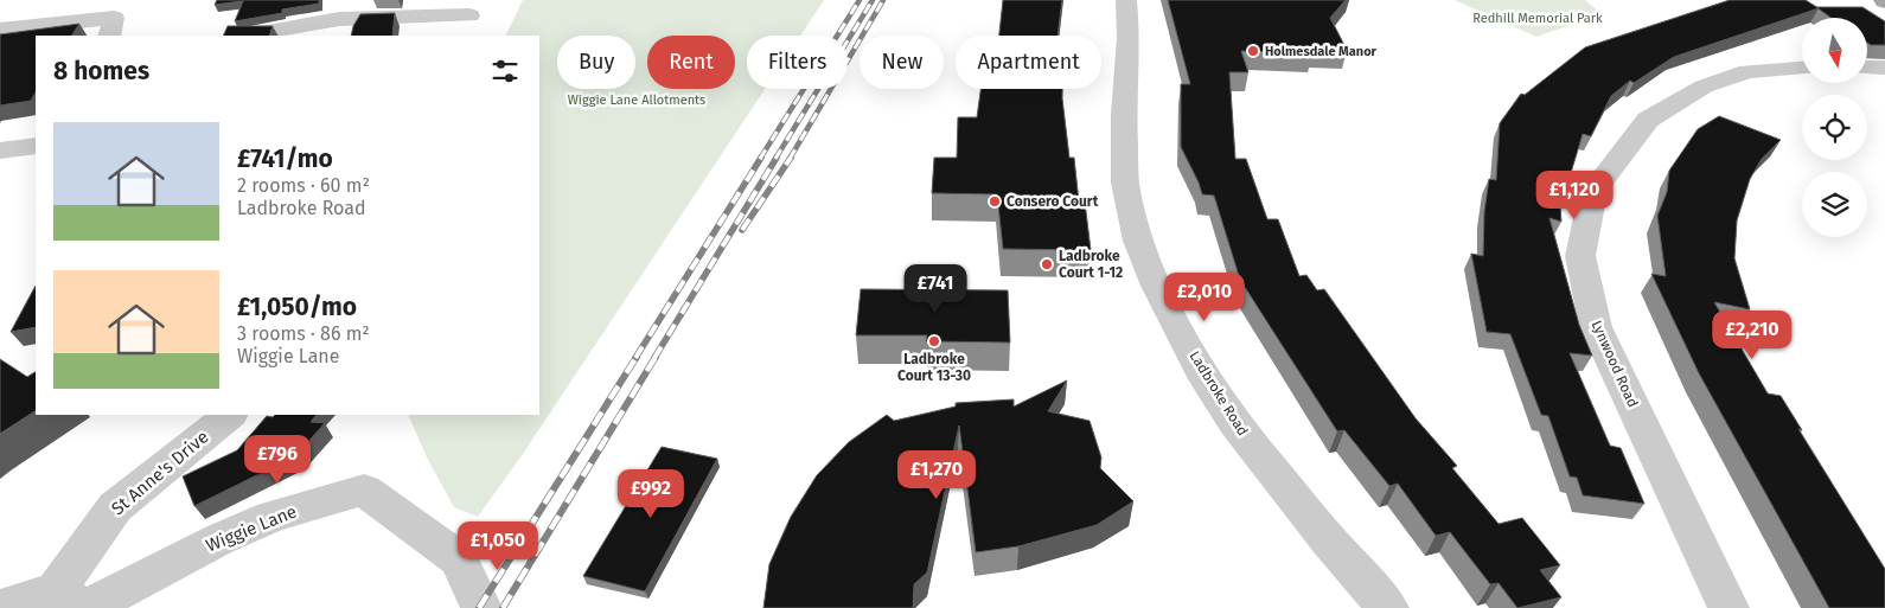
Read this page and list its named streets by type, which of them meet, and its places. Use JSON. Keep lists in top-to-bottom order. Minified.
{"streets":{"street":["Lynwood Road","Ladbroke Road","St Anne's Drive","Wiggie Lane"]},"crossings":[["St Anne's Drive","Wiggie Lane"]],"parks":["Redhill Memorial Park","Wiggie Lane Allotments"],"places":["Holmesdale Manor","Consero Court","Ladbroke Court 1-12","Ladbroke Court 13-30"],"north":"bottom","page":{"chip":["Buy","Rent","Filters","New","Apartment"],"heading":"8 homes","list":[{"name":"£741/mo","note":"2 rooms · 60 m² · Ladbroke Road"},{"name":"£1,050/mo","note":"3 rooms · 86 m² · Wiggie Lane"}],"price":["£1,120","£741","£2,010","£2,210","£796","£1,270","£992","£1,050"]}}
